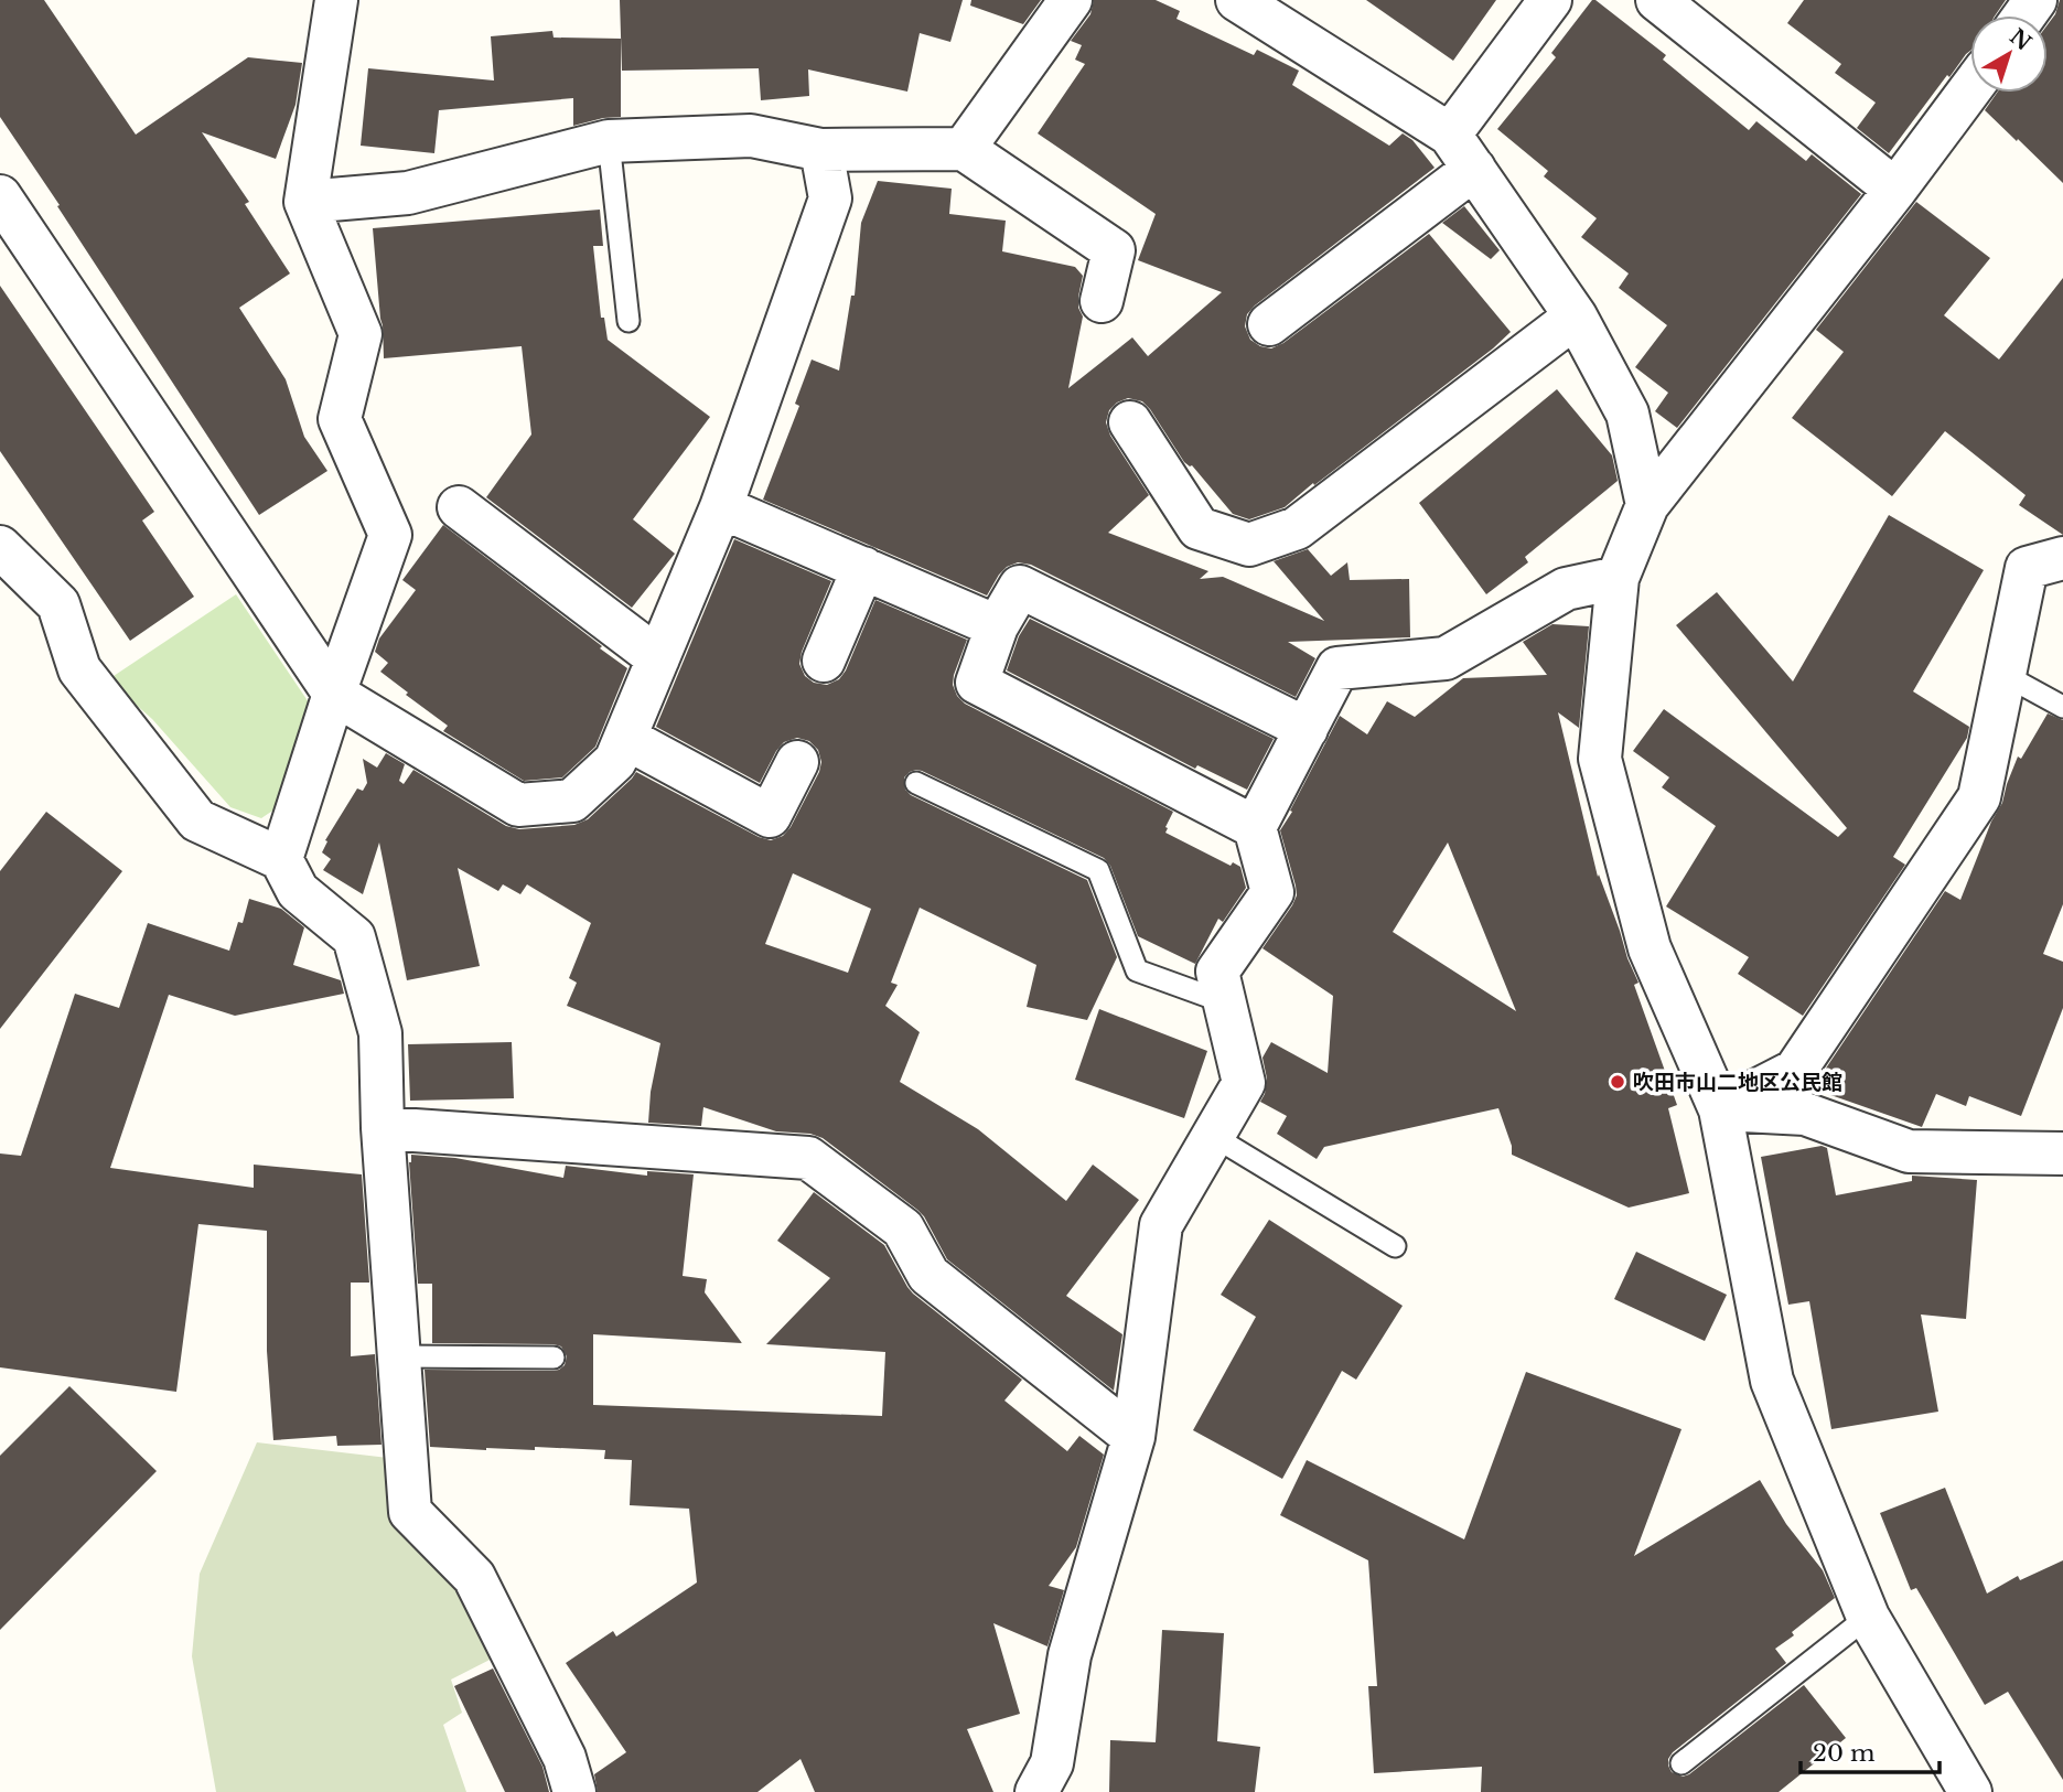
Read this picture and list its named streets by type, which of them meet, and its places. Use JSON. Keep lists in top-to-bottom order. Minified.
{"places":["吹田市山二地区公民館"],"scale_bar":"20 m","north":"top right"}
